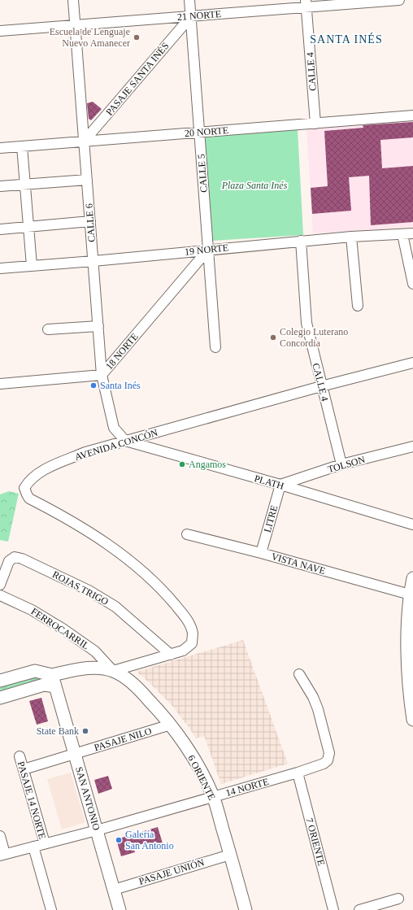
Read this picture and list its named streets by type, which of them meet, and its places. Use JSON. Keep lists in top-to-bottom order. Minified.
{"streets":{"main road":["6 ORIENTE","SAN ANTONIO"],"street":["21 NORTE","CALLE 4","PASAJE SANTA INÉS","20 NORTE","CALLE 5","CALLE 6","19 NORTE","18 NORTE","AVENIDA CONCÓN","TOLSON","PLATH","LITRE","VISTA NAVE","ROJAS TRIGO","FERROCARRIL","PASAJE NILO","14 NORTE","PASAJE 14 NORTE","7 ORIENTE","PASAJE UNIÓN"]},"crossings":[["21 NORTE","CALLE 4"],["21 NORTE","PASAJE SANTA INÉS"],["21 NORTE","CALLE 5"],["21 NORTE","CALLE 6"],["CALLE 4","20 NORTE"],["CALLE 4","19 NORTE"],["CALLE 4","AVENIDA CONCÓN"],["CALLE 4","TOLSON"],["PASAJE SANTA INÉS","20 NORTE"],["PASAJE SANTA INÉS","CALLE 5"],["PASAJE SANTA INÉS","CALLE 6"],["20 NORTE","CALLE 5"],["20 NORTE","CALLE 6"],["CALLE 5","19 NORTE"],["CALLE 5","18 NORTE"],["CALLE 6","19 NORTE"],["CALLE 6","18 NORTE"],["CALLE 6","AVENIDA CONCÓN"],["CALLE 6","PLATH"],["19 NORTE","18 NORTE"],["AVENIDA CONCÓN","PLATH"],["AVENIDA CONCÓN","ROJAS TRIGO"],["AVENIDA CONCÓN","FERROCARRIL"],["AVENIDA CONCÓN","6 ORIENTE"],["TOLSON","PLATH"],["TOLSON","LITRE"],["PLATH","LITRE"],["LITRE","VISTA NAVE"],["FERROCARRIL","6 ORIENTE"],["PASAJE NILO","6 ORIENTE"],["PASAJE NILO","SAN ANTONIO"],["PASAJE NILO","PASAJE 14 NORTE"],["6 ORIENTE","14 NORTE"],["6 ORIENTE","SAN ANTONIO"],["6 ORIENTE","PASAJE UNIÓN"],["14 NORTE","SAN ANTONIO"],["14 NORTE","PASAJE 14 NORTE"],["14 NORTE","7 ORIENTE"],["SAN ANTONIO","PASAJE UNIÓN"]],"districts":["SANTA INÉS"],"parks":["Plaza Santa Inés"],"places":["Escuela de Lenguaje Nuevo Amanecer","Colegio Luterano Concordia","Santa Inés","Angamos","State Bank","Galería San Antonio"]}
